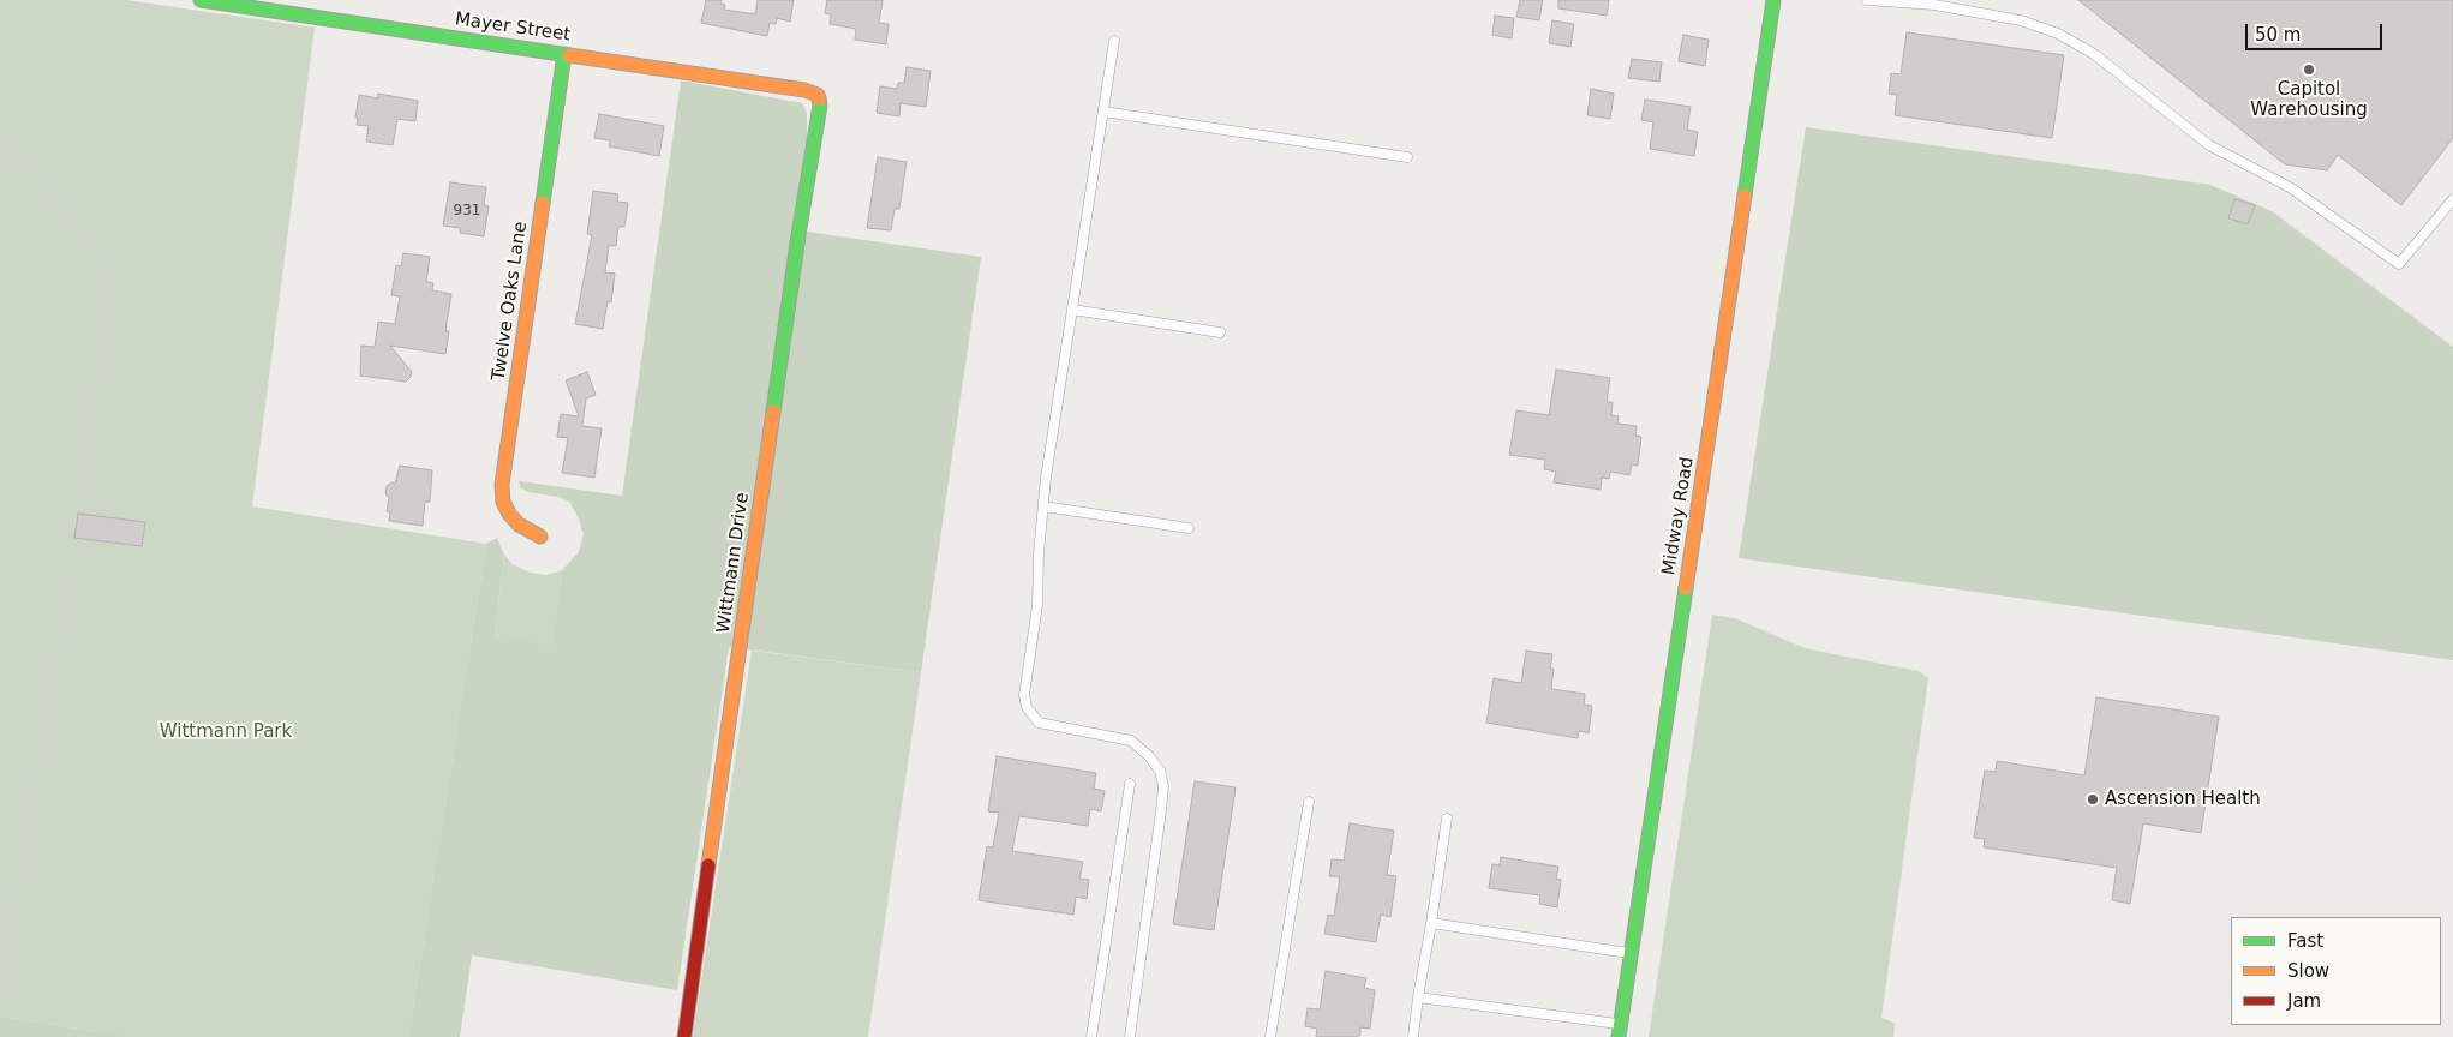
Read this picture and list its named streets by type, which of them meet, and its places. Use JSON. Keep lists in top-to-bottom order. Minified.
{"streets":{"street":["Mayer Street","Twelve Oaks Lane","Midway Road","Wittmann Drive"]},"crossings":[["Mayer Street","Twelve Oaks Lane"],["Mayer Street","Wittmann Drive"]],"parks":["Wittmann Park"],"places":["Capitol Warehousing","Ascension Health"],"house_numbers":["931"],"legend":["Fast","Slow","Jam"],"scale_bar":"50 m"}
